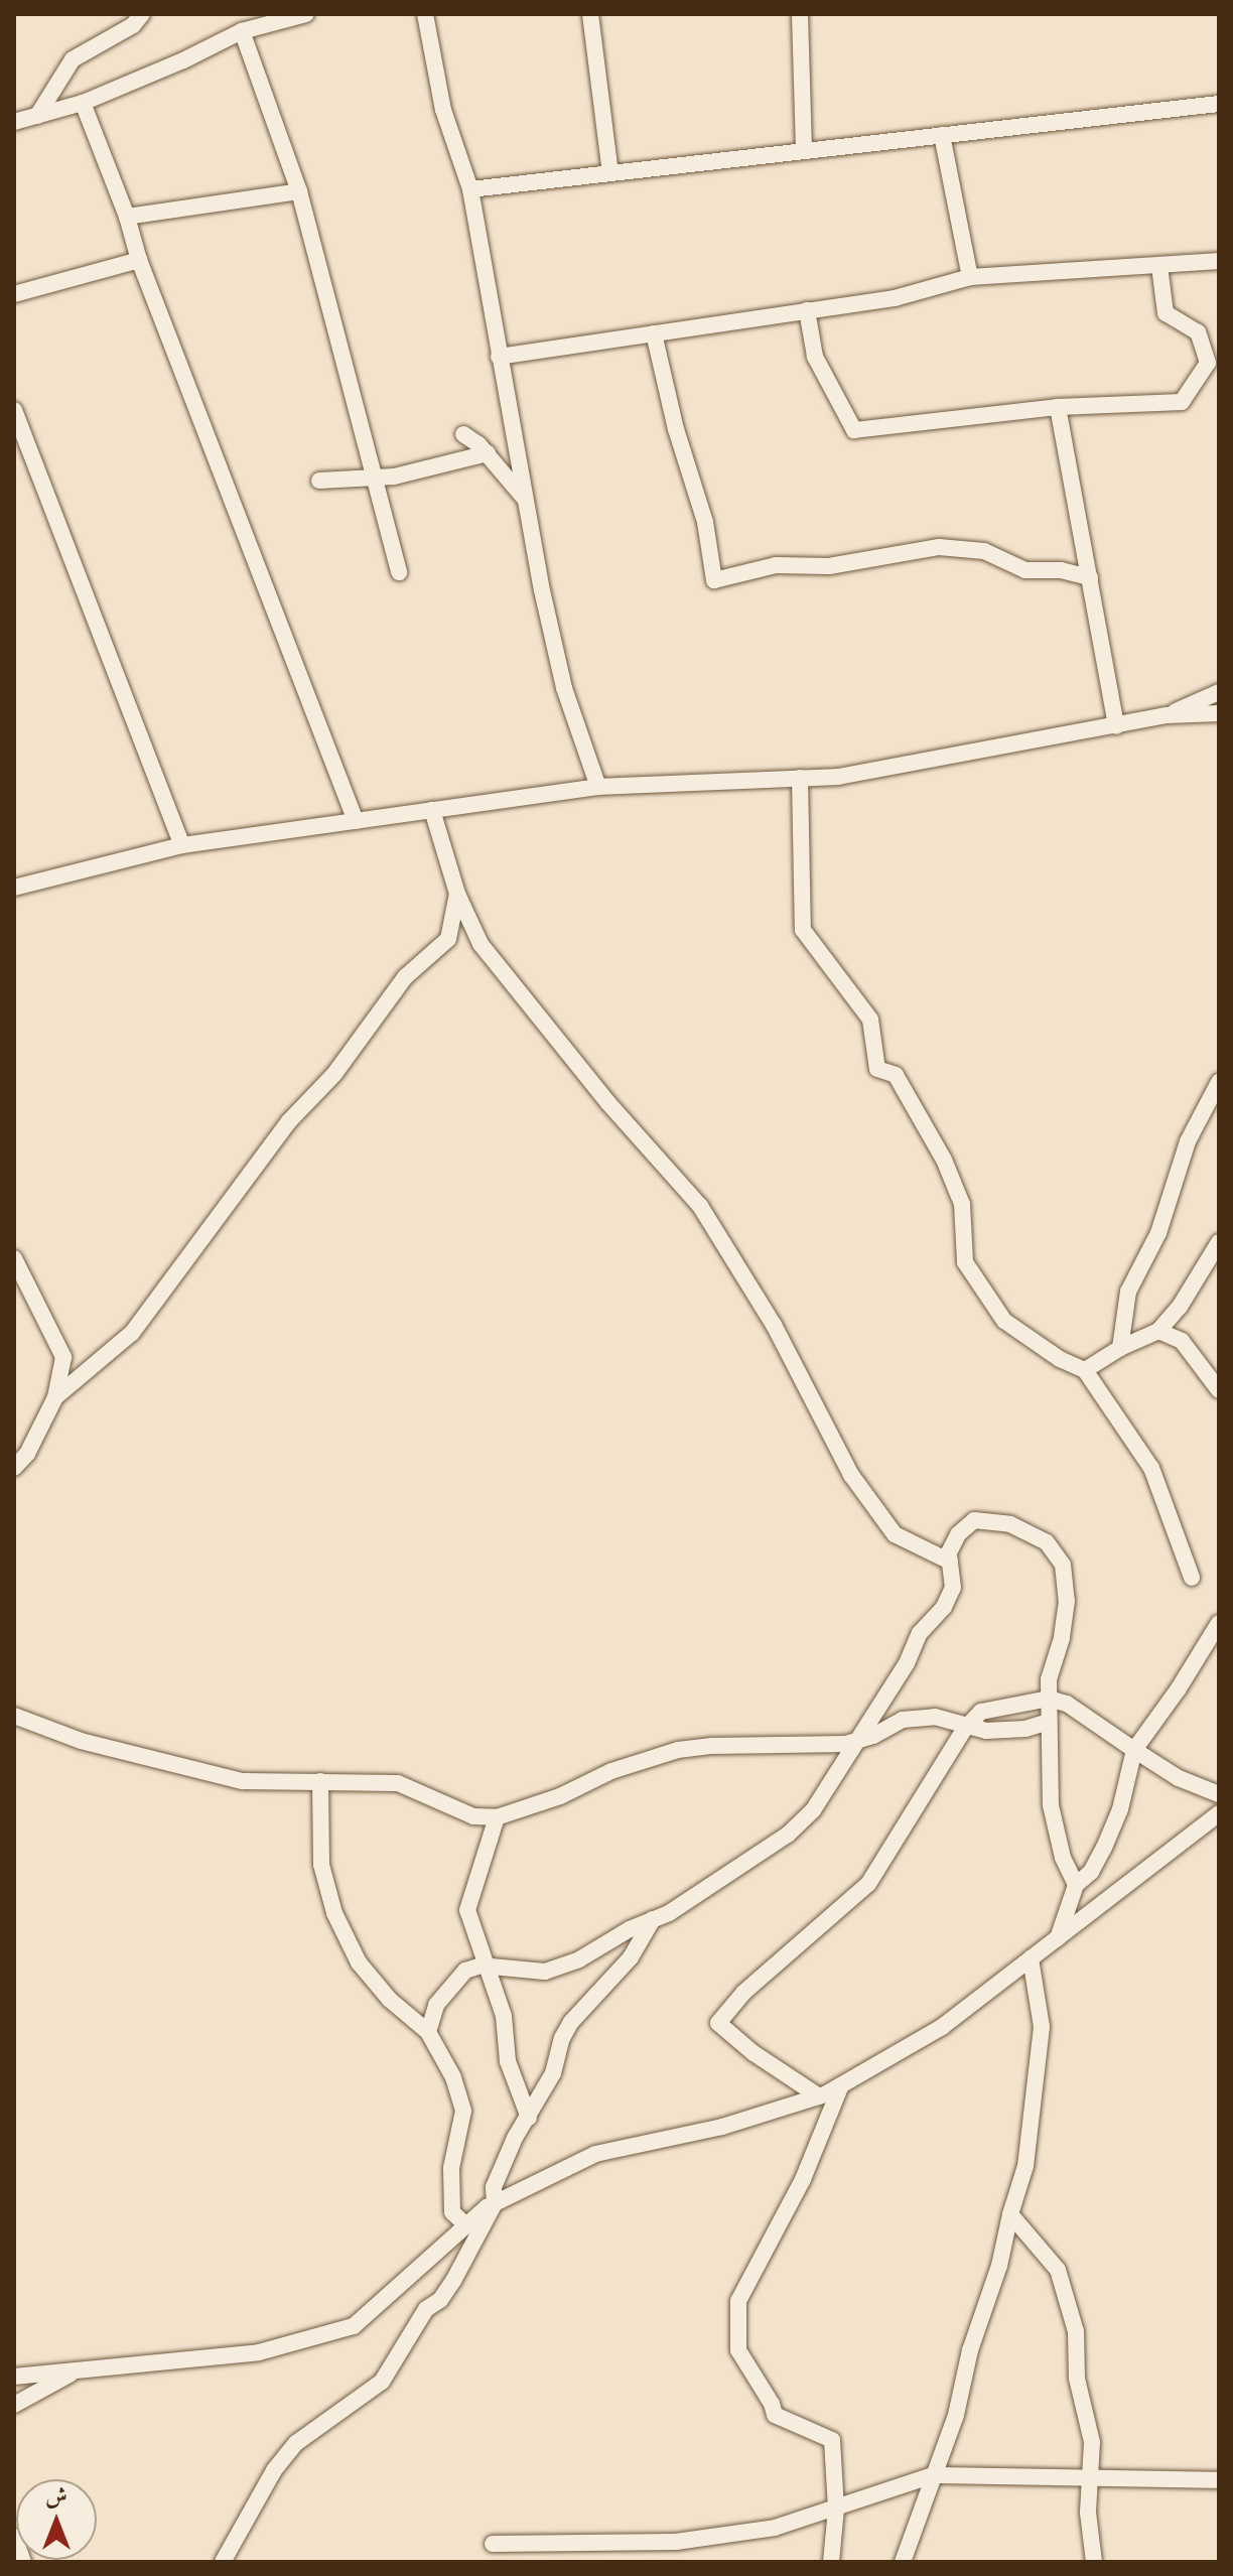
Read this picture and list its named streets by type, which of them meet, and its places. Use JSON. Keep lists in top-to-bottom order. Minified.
{"north":"top"}
